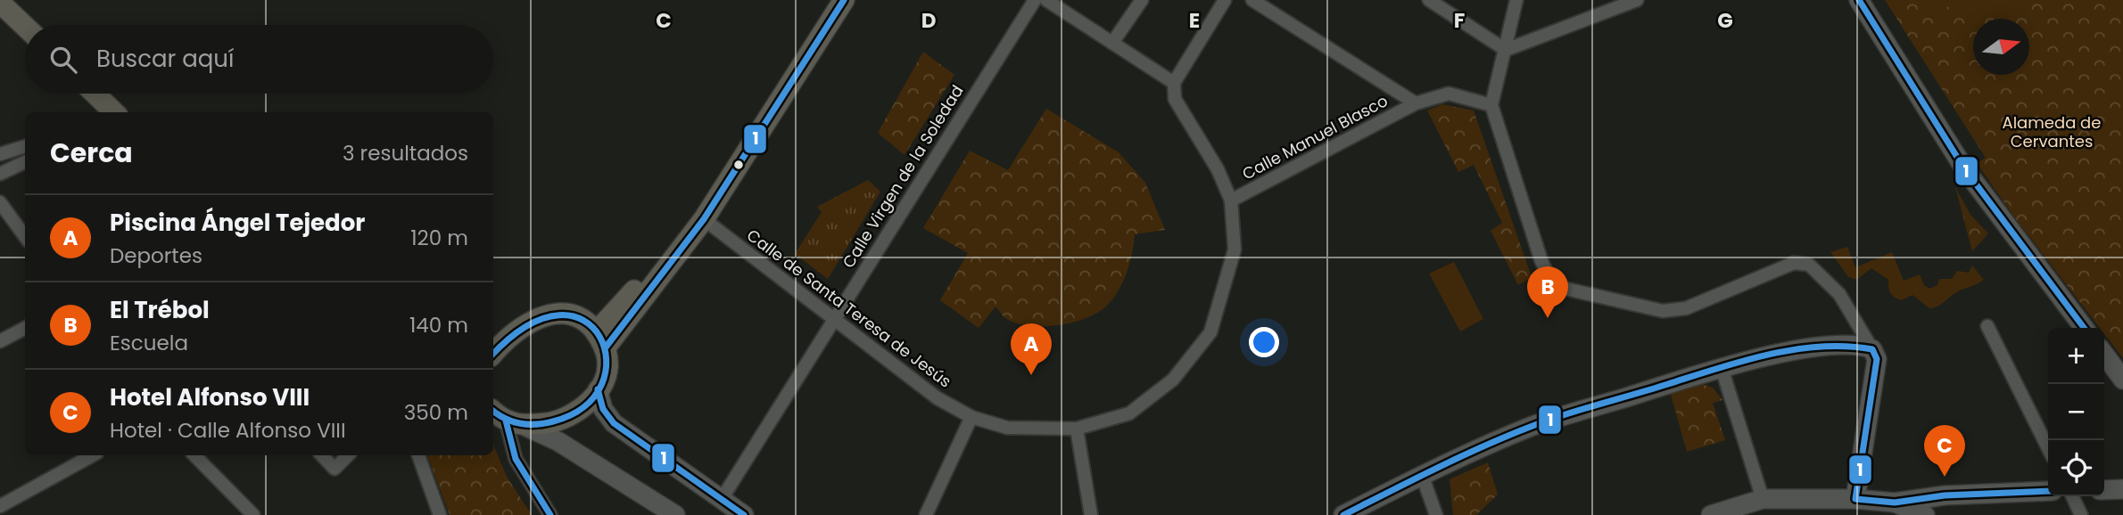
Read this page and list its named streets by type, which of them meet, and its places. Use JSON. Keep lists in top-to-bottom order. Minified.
{"streets":{"street":["Calle Manuel Blasco","Calle Virgen de la Soledad","Calle de Santa Teresa de Jesús"]},"crossings":[["Calle Manuel Blasco","Calle de Santa Teresa de Jesús"],["Calle Virgen de la Soledad","Calle de Santa Teresa de Jesús"]],"parks":["Alameda de Cervantes"],"lines":["transit line 1"],"north":"right","page":{"search":"Buscar aquí","heading":["Cerca","3 resultados"],"list":[{"mark":"A","name":"Piscina Ángel Tejedor","note":"Deportes","value":"120 m"},{"mark":"B","name":"El Trébol","note":"Escuela","value":"140 m"},{"mark":"C","name":"Hotel Alfonso VIII","note":"Hotel · Calle Alfonso VIII","value":"350 m"}],"pins":["B","A","C"],"map_buttons":["+","−"]},"grid":{"columns":["C","D","E","F","G"]}}
